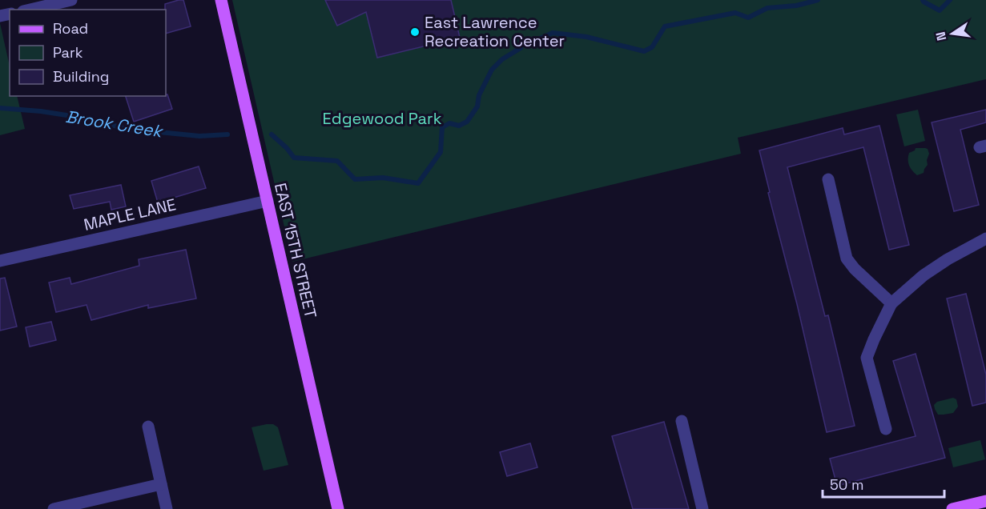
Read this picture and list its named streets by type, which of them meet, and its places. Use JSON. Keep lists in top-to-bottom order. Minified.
{"streets":{"main road":["EAST 15TH STREET"],"street":["MAPLE LANE"]},"crossings":[["MAPLE LANE","EAST 15TH STREET"]],"water":["Brook Creek"],"parks":["Edgewood Park"],"places":["East Lawrence Recreation Center"],"legend":["Road","Park","Building"],"scale_bar":"50 m","north":"left"}
